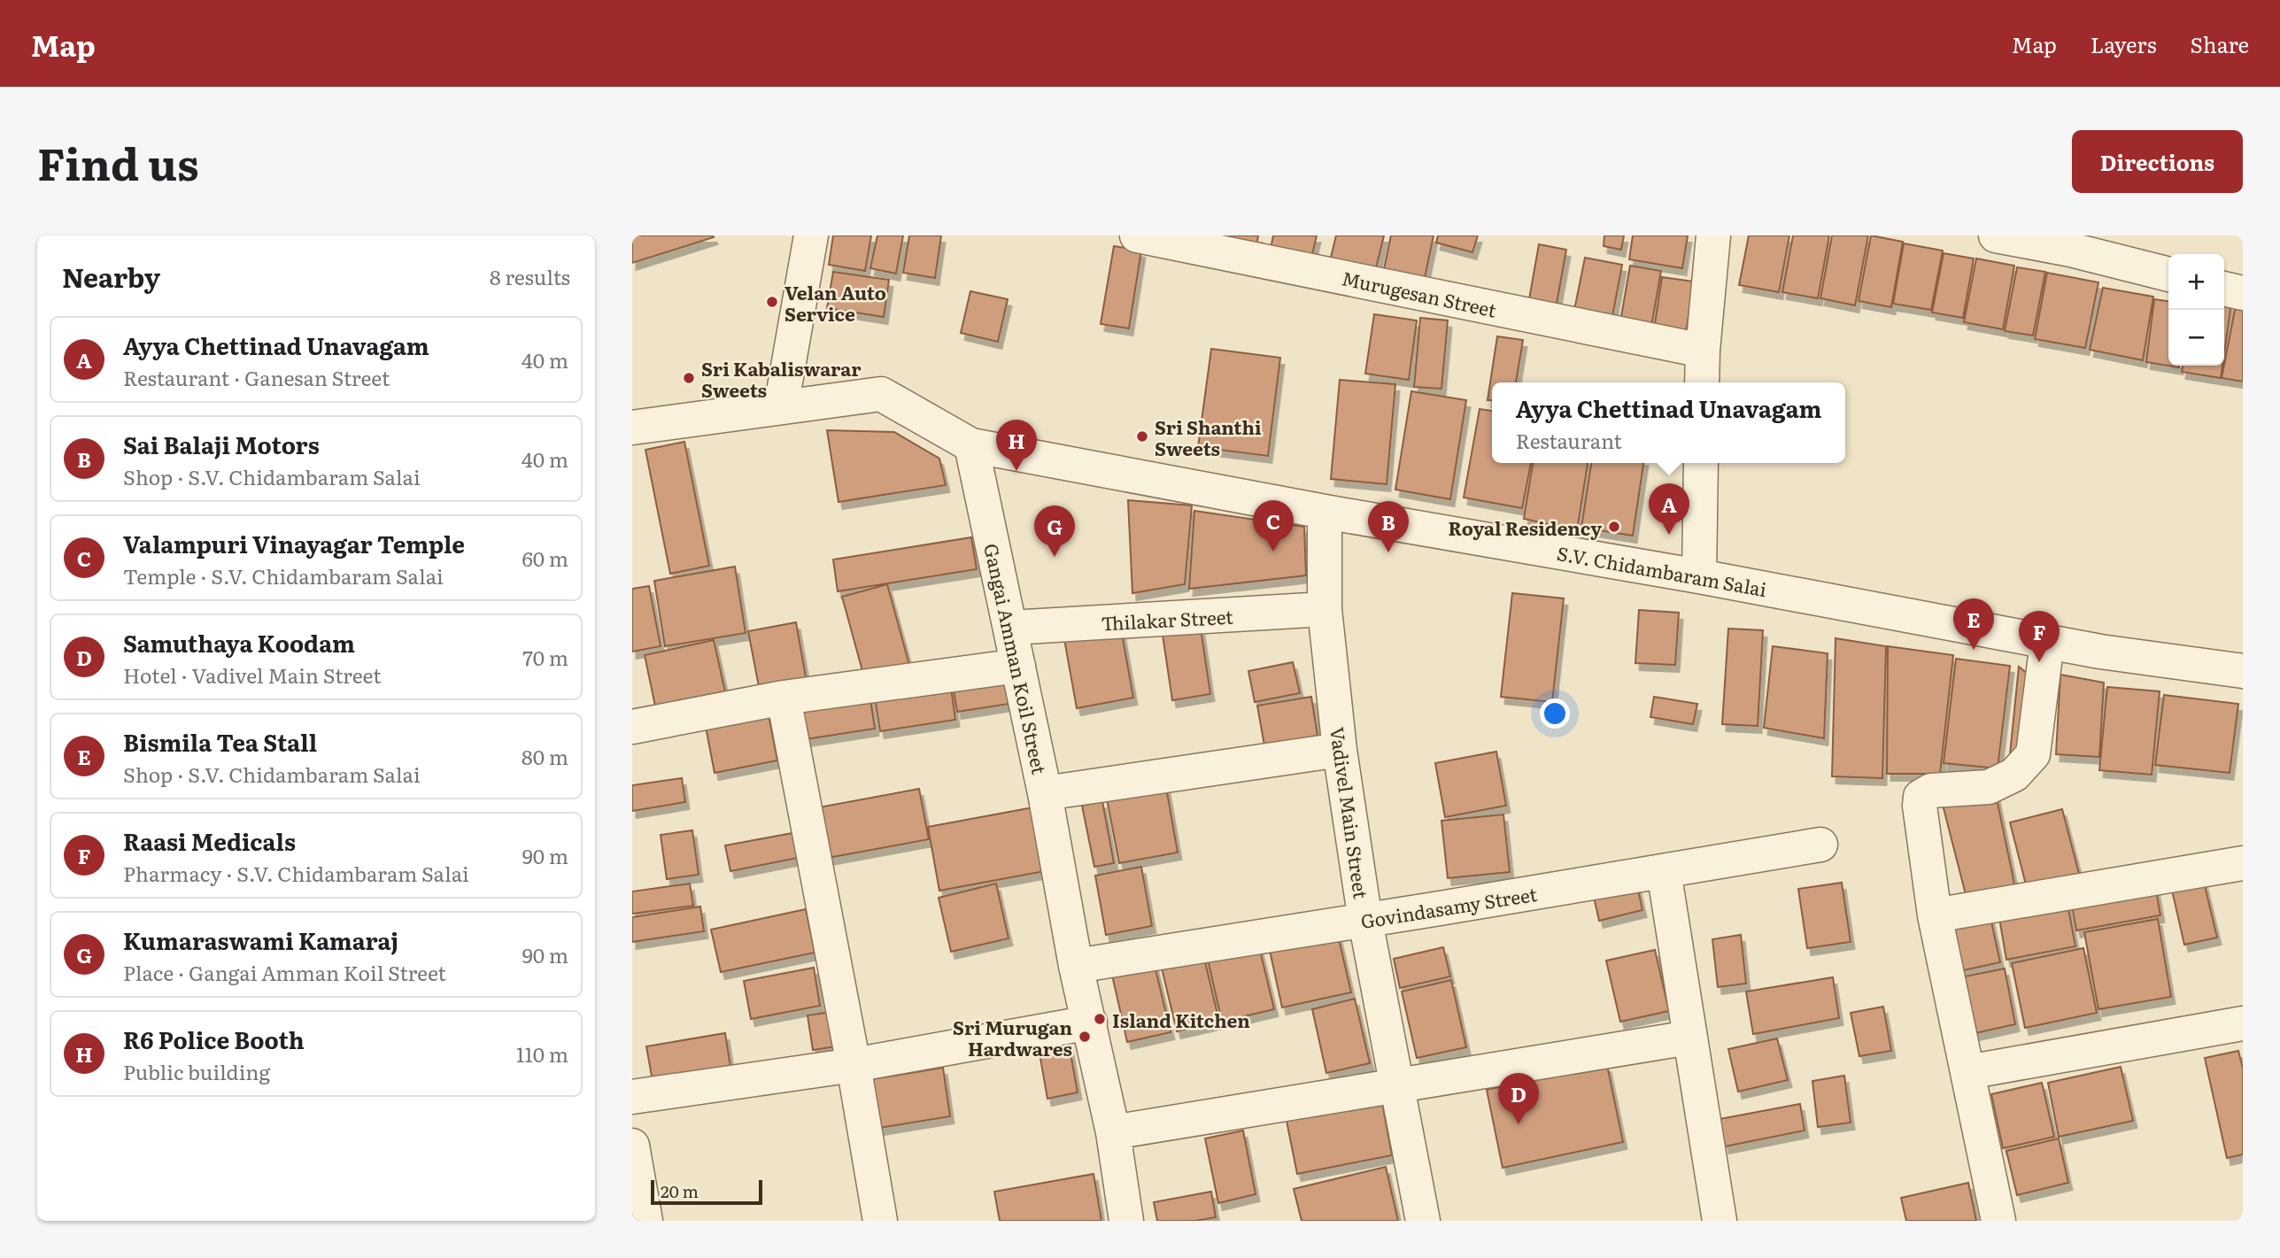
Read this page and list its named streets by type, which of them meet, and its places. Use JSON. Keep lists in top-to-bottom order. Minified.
{"streets":{"street":["Murugesan Street","S.V. Chidambaram Salai","Thilakar Street","Gangai Amman Koil Street","Vadivel Main Street","Govindasamy Street"]},"crossings":[["S.V. Chidambaram Salai","Gangai Amman Koil Street"],["S.V. Chidambaram Salai","Vadivel Main Street"],["Thilakar Street","Gangai Amman Koil Street"],["Thilakar Street","Vadivel Main Street"],["Gangai Amman Koil Street","Govindasamy Street"],["Vadivel Main Street","Govindasamy Street"]],"places":["Velan Auto Service","Sri Kabaliswarar Sweets","Sri Shanthi Sweets","Royal Residency","Island Kitchen","Sri Murugan Hardwares"],"scale_bar":"20 m","page":{"header":"Map","nav":["Map","Layers","Share"],"title":"Find us","buttons":"Directions","heading":["Nearby","8 results"],"map_buttons":["+","−"],"list":[{"mark":"A","name":"Ayya Chettinad Unavagam","note":"Restaurant · Ganesan Street","value":"40 m"},{"mark":"B","name":"Sai Balaji Motors","note":"Shop · S.V. Chidambaram Salai","value":"40 m"},{"mark":"C","name":"Valampuri Vinayagar Temple","note":"Temple · S.V. Chidambaram Salai","value":"60 m"},{"mark":"D","name":"Samuthaya Koodam","note":"Hotel · Vadivel Main Street","value":"70 m"},{"mark":"E","name":"Bismila Tea Stall","note":"Shop · S.V. Chidambaram Salai","value":"80 m"},{"mark":"F","name":"Raasi Medicals","note":"Pharmacy · S.V. Chidambaram Salai","value":"90 m"},{"mark":"G","name":"Kumaraswami Kamaraj","note":"Place · Gangai Amman Koil Street","value":"90 m"},{"mark":"H","name":"R6 Police Booth","note":"Public building","value":"110 m"}],"popup":["Ayya Chettinad Unavagam","Restaurant"],"pins":["H","A","C","B","G","E","F","D"],"scale":"20 m"}}
